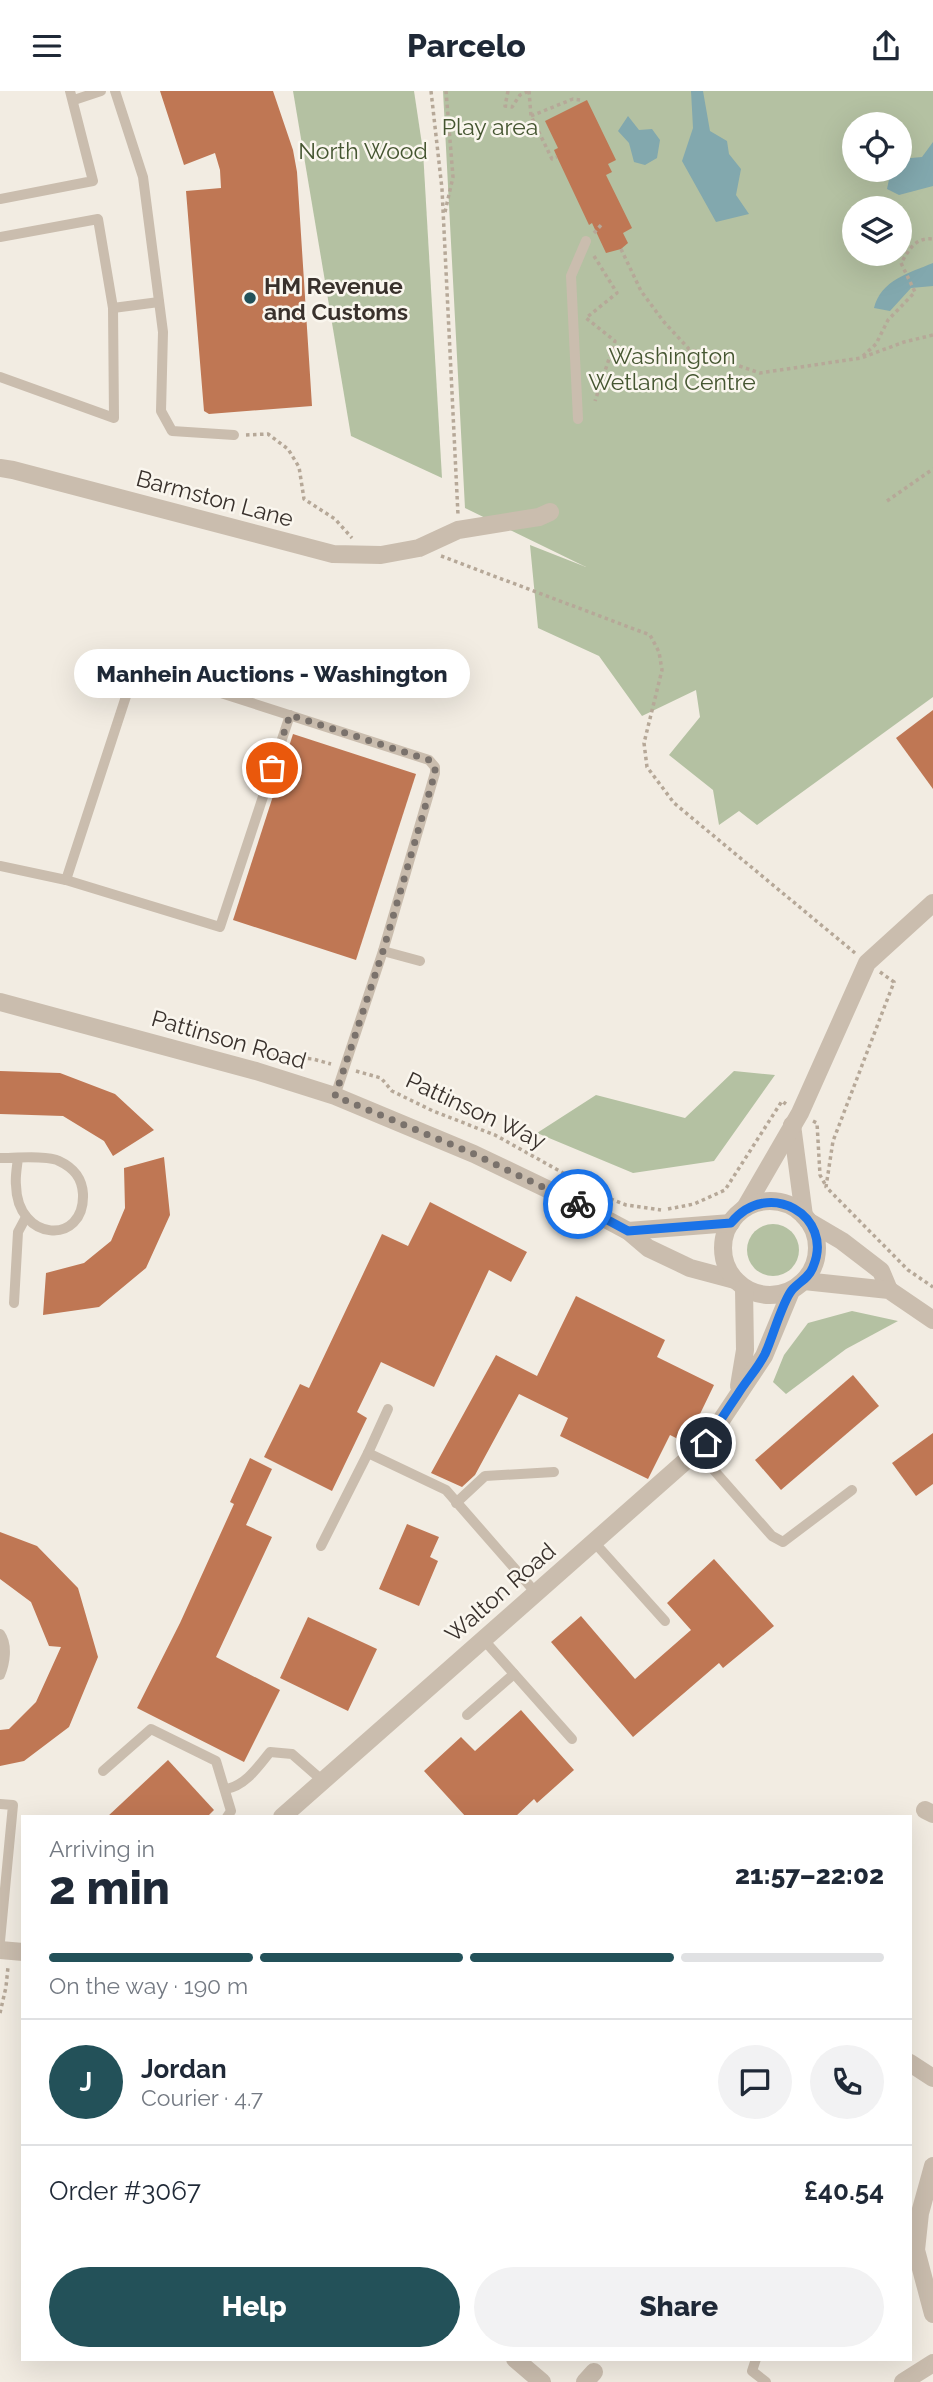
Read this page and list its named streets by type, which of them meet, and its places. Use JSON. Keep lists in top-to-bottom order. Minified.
{"streets":{"street":["Barmston Lane","Pattinson Road","Walton Road"],"path":["Pattinson Way"]},"crossings":[["Pattinson Road","Walton Road"]],"parks":["Play area","North Wood","Washington Wetland Centre"],"places":["HM Revenue and Customs","Manhein Auctions - Washington"],"page":{"header":"Parcelo","bubble":"Manhein Auctions - Washington","heading":["2 min","Arriving in","21:57–22:02"],"panel":["Jordan","Courier · 4.7","Order #3067","£40.54"],"bar":"On the way · 190 m","round":"J","buttons":["Help","Share"]}}
